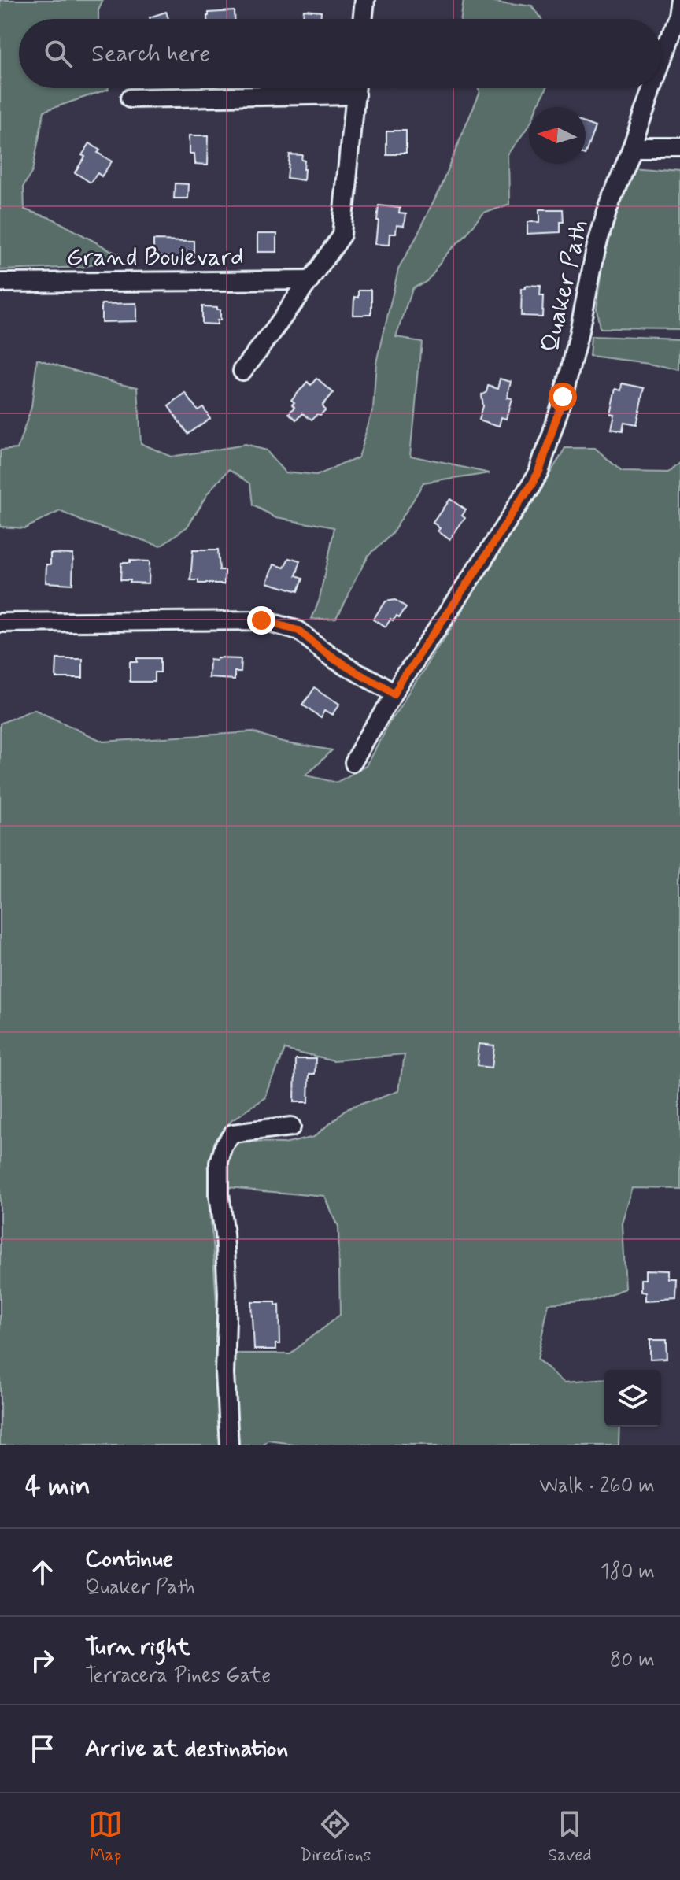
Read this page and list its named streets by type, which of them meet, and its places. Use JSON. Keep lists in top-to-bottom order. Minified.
{"streets":{"street":["Grand Boulevard","Quaker Path"]},"north":"left","page":{"search":"Search here","heading":["4 min","Walk · 260 m"],"list":[["Continue","Quaker Path","180 m"],["Turn right","Terracera Pines Gate","80 m"],"Arrive at destination"],"nav":["Map","Directions","Saved"]}}
